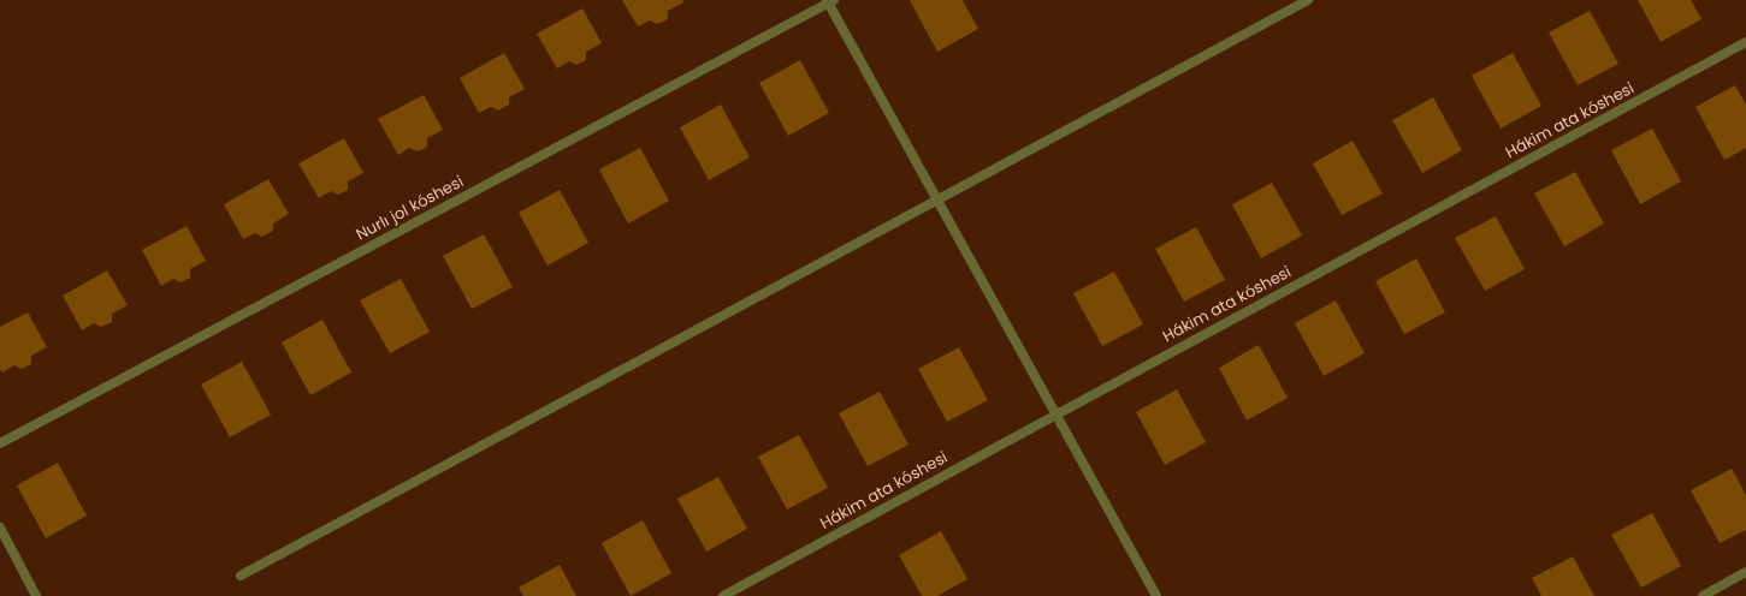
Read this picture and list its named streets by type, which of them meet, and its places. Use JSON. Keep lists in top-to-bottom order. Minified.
{"streets":{"street":["Hákim ata kóshesi","Nurlı jol kóshesi"]}}
